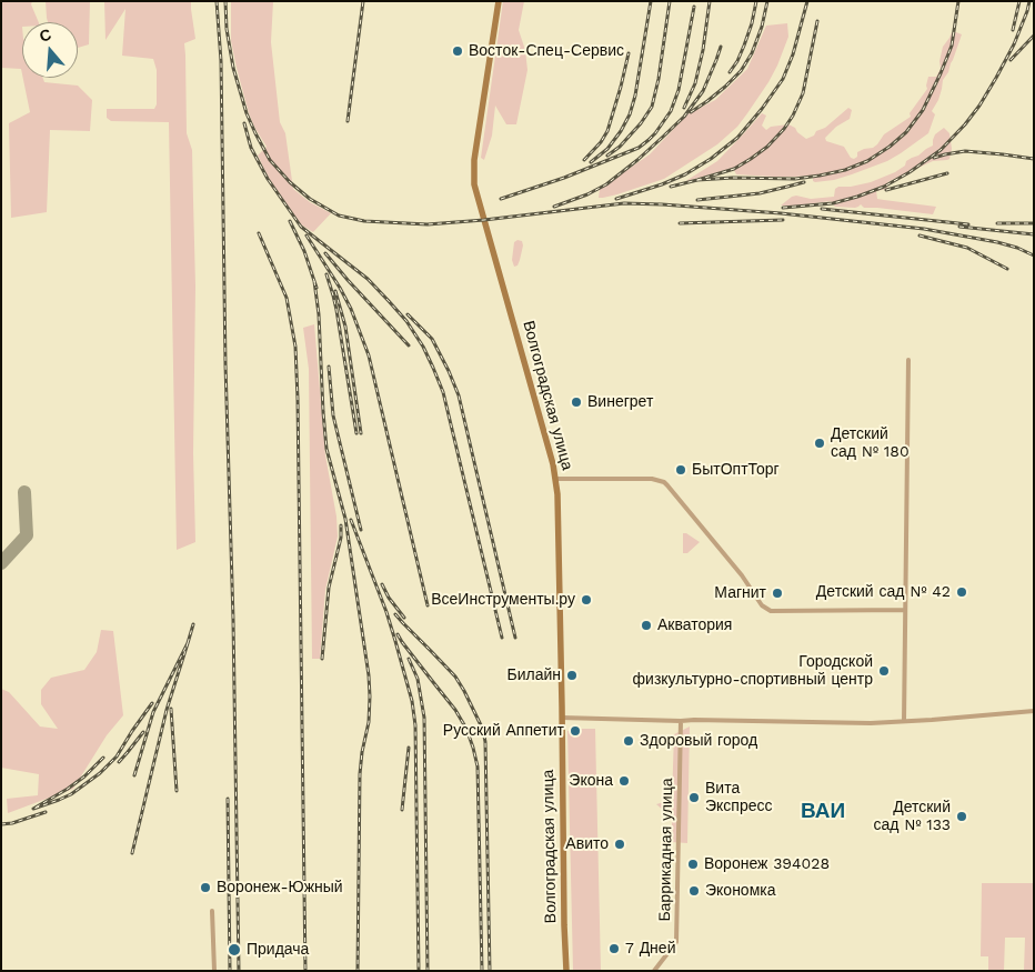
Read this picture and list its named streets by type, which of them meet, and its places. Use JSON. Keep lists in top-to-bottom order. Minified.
{"streets":{"main road":["Волгоградская улица"],"street":["Баррикадная улица"]},"districts":["ВАИ"],"places":["Восток-Спец-Сервис","Винегрет","Детский сад № 180","БытОптТорг","Детский сад № 42","Магнит","ВсеИнструменты.ру","Акватория","Городской физкультурно-спортивный центр","Билайн","Русский Аппетит","Здоровый город","Экона","Вита Экспресс","Детский сад № 133","Авито","Воронеж 394028","Воронеж-Южный","Экономка","7 Дней","Придача"],"north":"top"}
